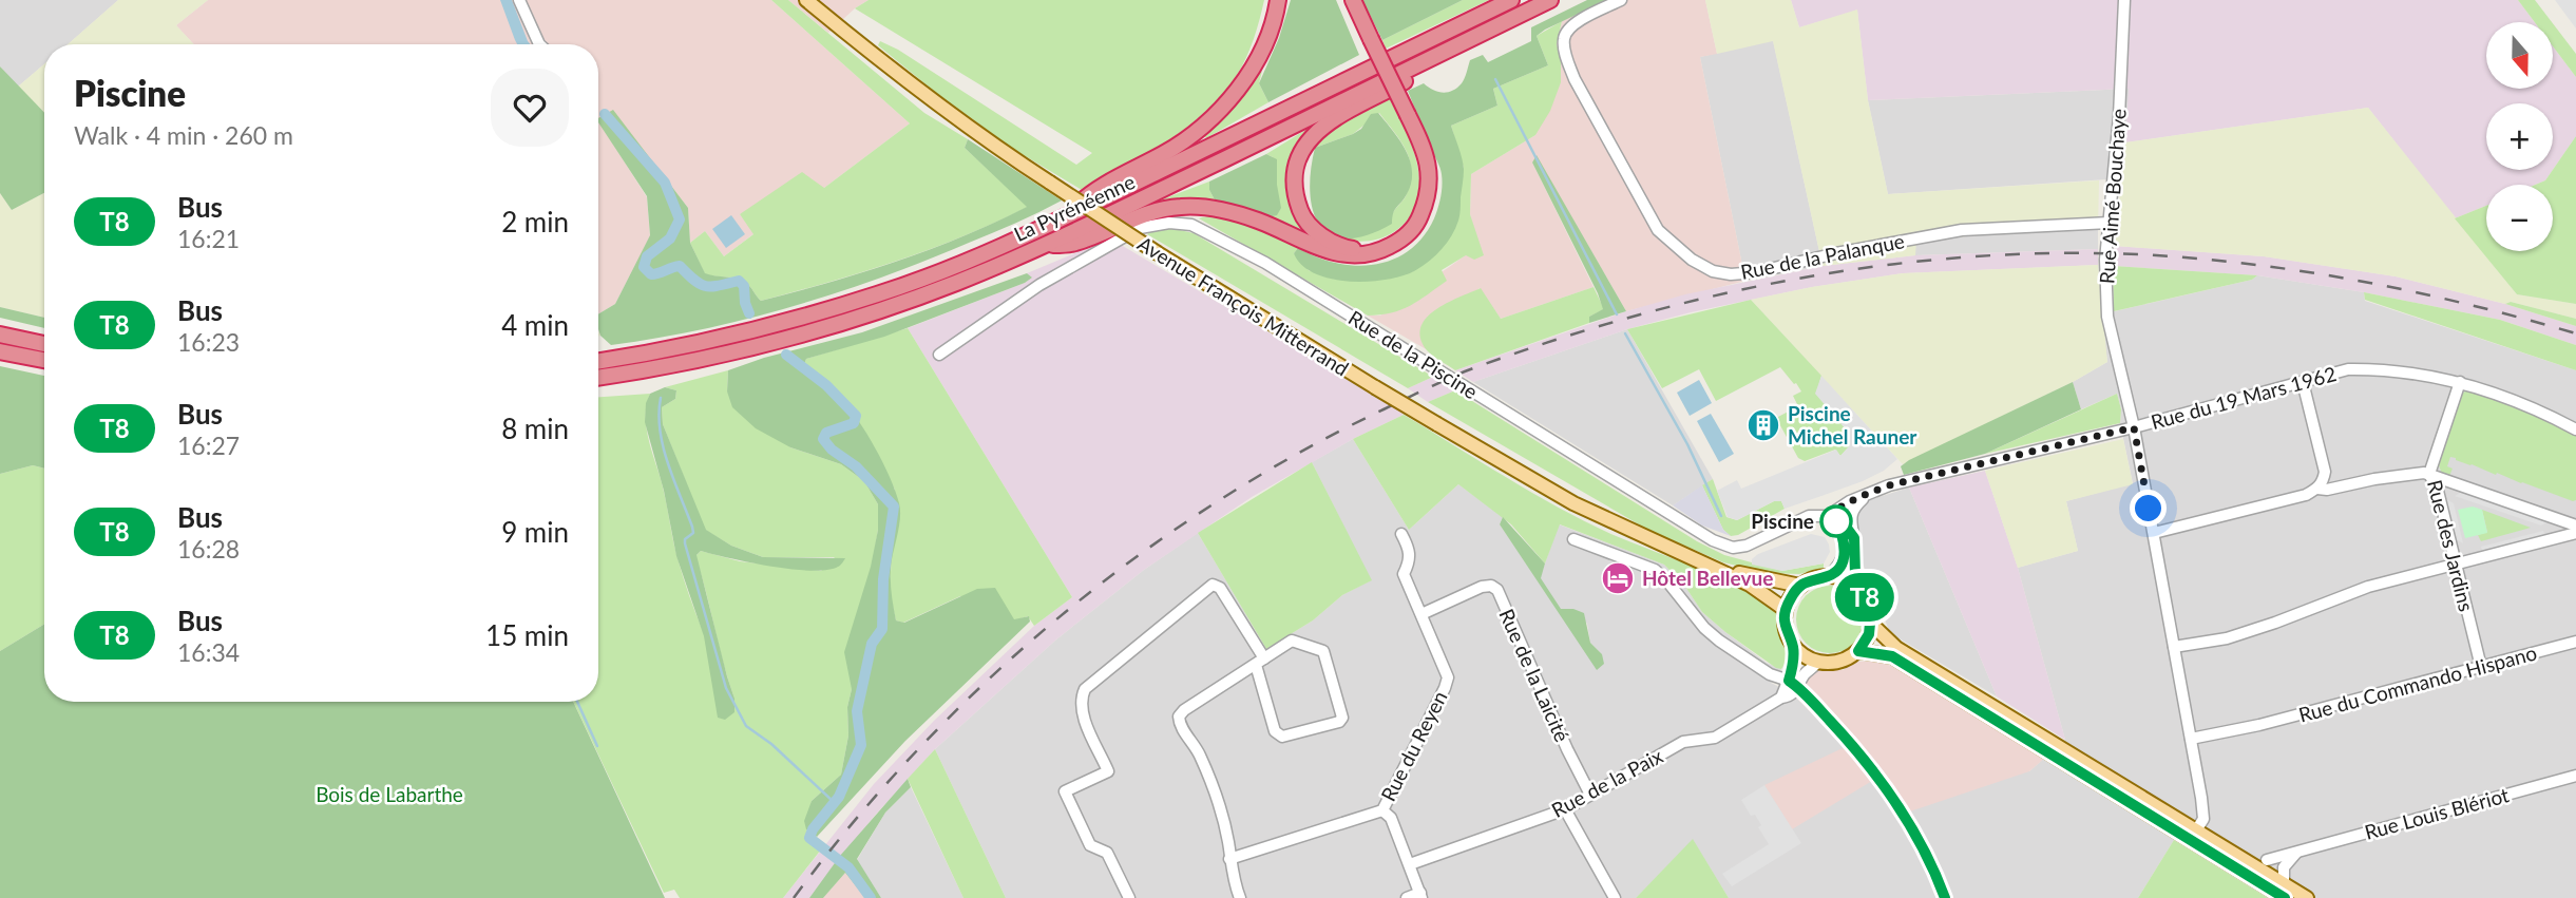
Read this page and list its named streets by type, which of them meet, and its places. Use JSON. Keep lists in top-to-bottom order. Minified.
{"streets":{"highway":["La Pyrénéenne"],"main road":["Avenue François Mitterrand"],"street":["Rue Aimé Bouchaye","Rue de la Palanque","Rue de la Piscine","Rue du 19 Mars 1962","Rue des Jardins","Rue de la Laicité","Rue du Commando Hispano","Rue du Reyen","Rue de la Paix","Rue Louis Blériot"]},"crossings":[["Rue Aimé Bouchaye","Rue de la Palanque"],["Rue Aimé Bouchaye","Rue du 19 Mars 1962"],["Rue Aimé Bouchaye","Rue du Commando Hispano"],["Rue de la Piscine","Rue du 19 Mars 1962"],["Rue du 19 Mars 1962","Rue des Jardins"],["Rue des Jardins","Rue du Commando Hispano"],["Rue de la Laicité","Rue du Reyen"],["Rue de la Laicité","Rue de la Paix"]],"parks":["Bois de Labarthe"],"places":{"building":["Piscine Michel Rauner"],"other":["Piscine"],"hotel":["Hôtel Bellevue"]},"lines":["bus line T8"],"north":"bottom","page":{"on_map":"T8","map_buttons":["+","−"],"heading":["Piscine","Walk · 4 min · 260 m"],"list":[{"mark":"T8","name":"Bus","note":"16:21","value":"2 min"},{"mark":"T8","name":"Bus","note":"16:23","value":"4 min"},{"mark":"T8","name":"Bus","note":"16:27","value":"8 min"},{"mark":"T8","name":"Bus","note":"16:28","value":"9 min"},{"mark":"T8","name":"Bus","note":"16:34","value":"15 min"}]}}
